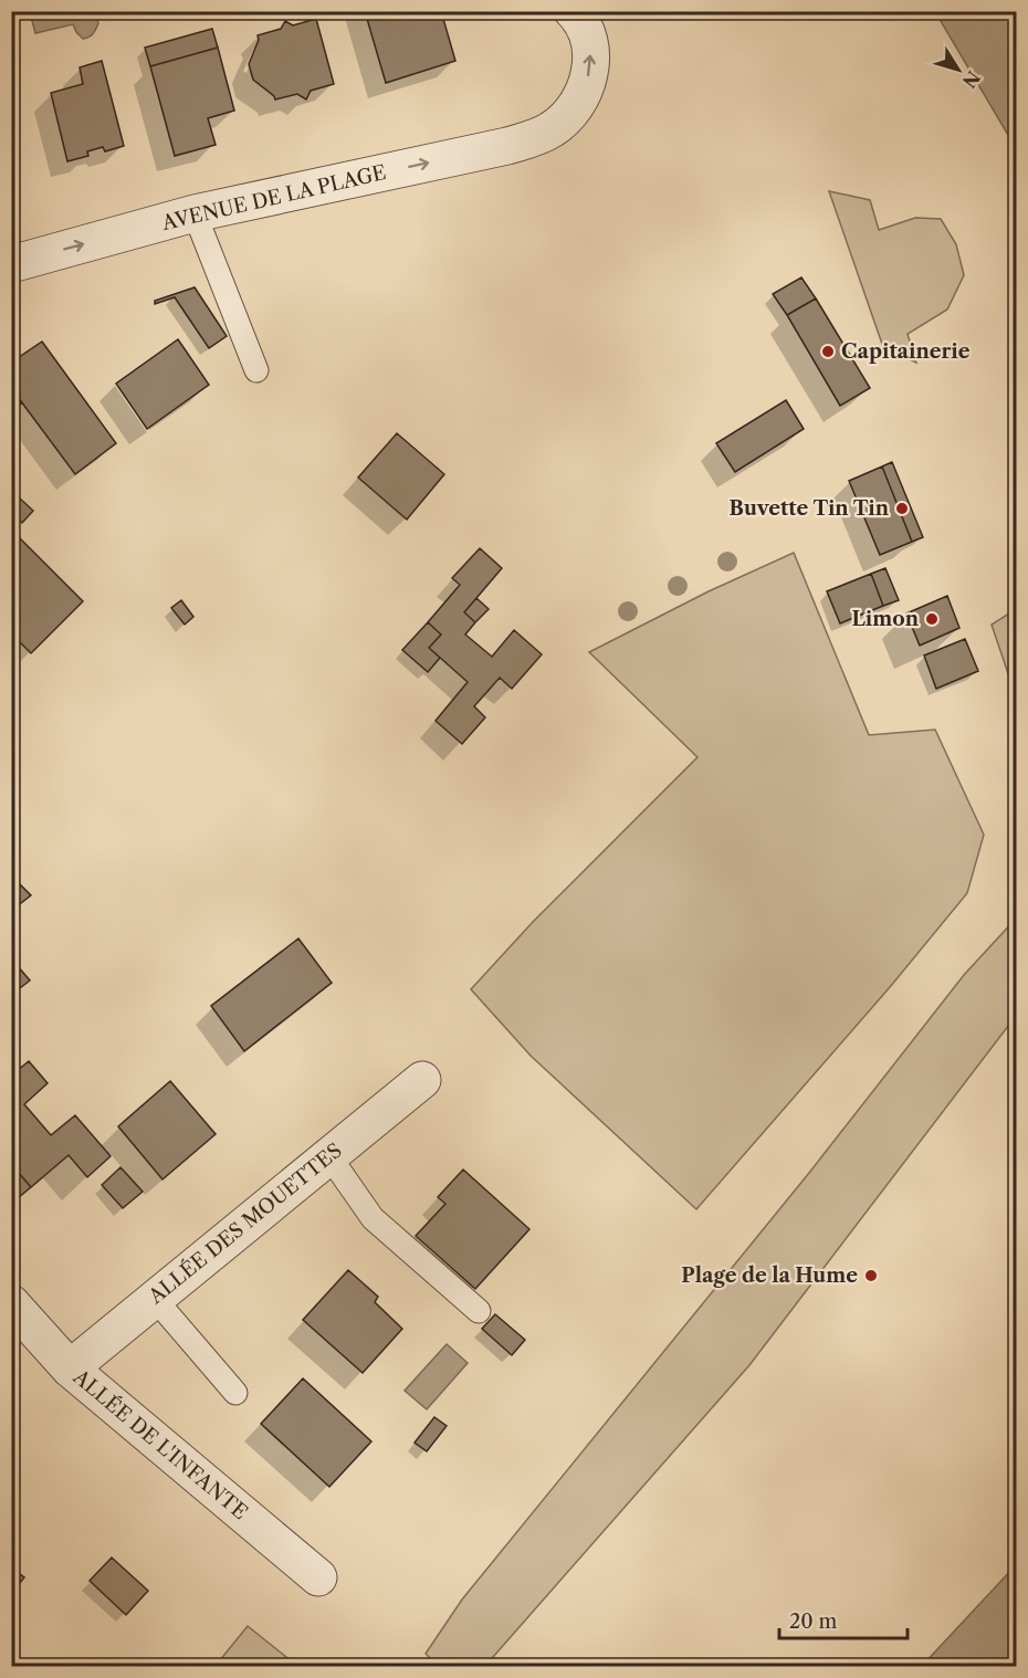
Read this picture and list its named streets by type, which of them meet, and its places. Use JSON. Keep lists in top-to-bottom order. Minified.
{"streets":{"street":["AVENUE DE LA PLAGE","ALLÉE DES MOUETTES","ALLÉE DE L'INFANTE"]},"crossings":[["ALLÉE DES MOUETTES","ALLÉE DE L'INFANTE"]],"one_way":["AVENUE DE LA PLAGE"],"places":["Capitainerie","Buvette Tin Tin","Limon","Plage de la Hume"],"scale_bar":"20 m","north":"bottom right"}
